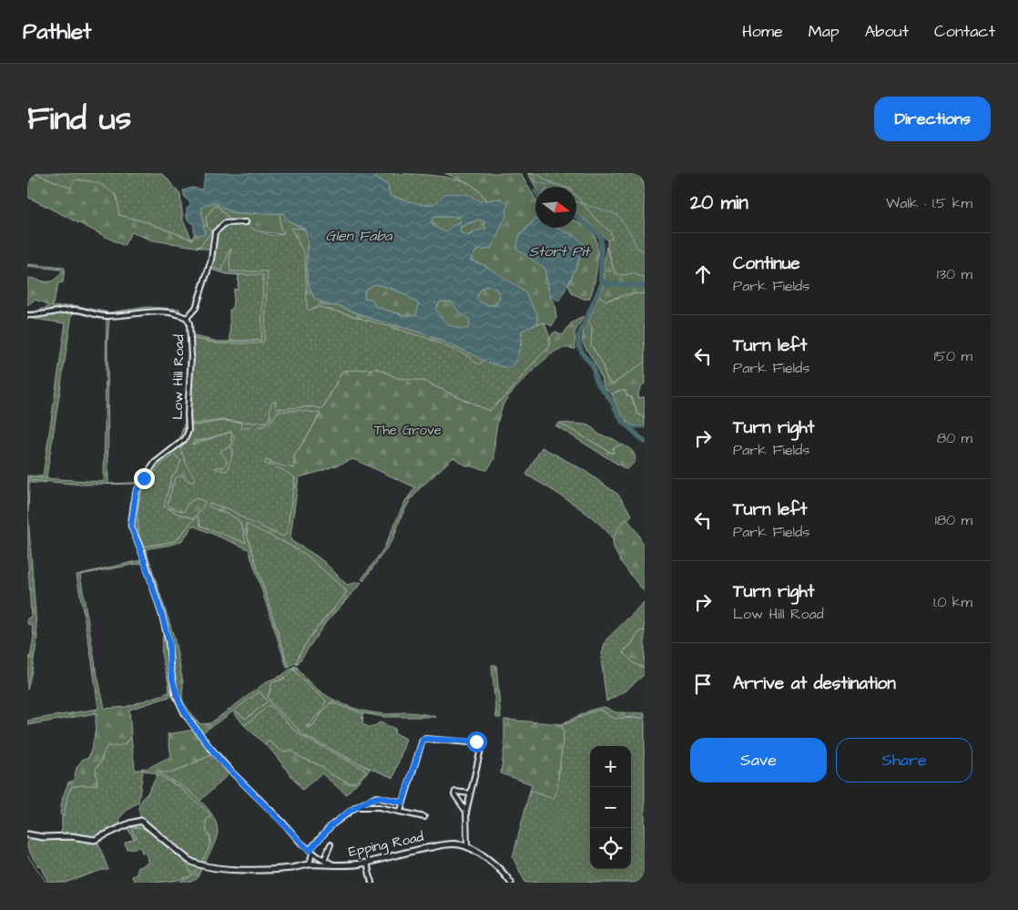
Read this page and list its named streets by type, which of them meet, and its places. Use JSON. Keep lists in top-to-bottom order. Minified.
{"streets":{"main road":["Epping Road"],"street":["Low Hill Road"]},"crossings":[["Low Hill Road","Epping Road"]],"water":["Glen Faba","Stort Pit"],"parks":["The Grove"],"north":"right","page":{"header":"Pathlet","nav":["Home","Map","About","Contact"],"title":"Find us","buttons":["Directions",["Save","Share"]],"heading":["20 min","Walk · 1.5 km"],"list":[["Continue","Park Fields","130 m"],["Turn left","Park Fields","150 m"],["Turn right","Park Fields","80 m"],["Turn left","Park Fields","180 m"],["Turn right","Low Hill Road","1.0 km"],"Arrive at destination"],"map_buttons":["+","−"]}}
